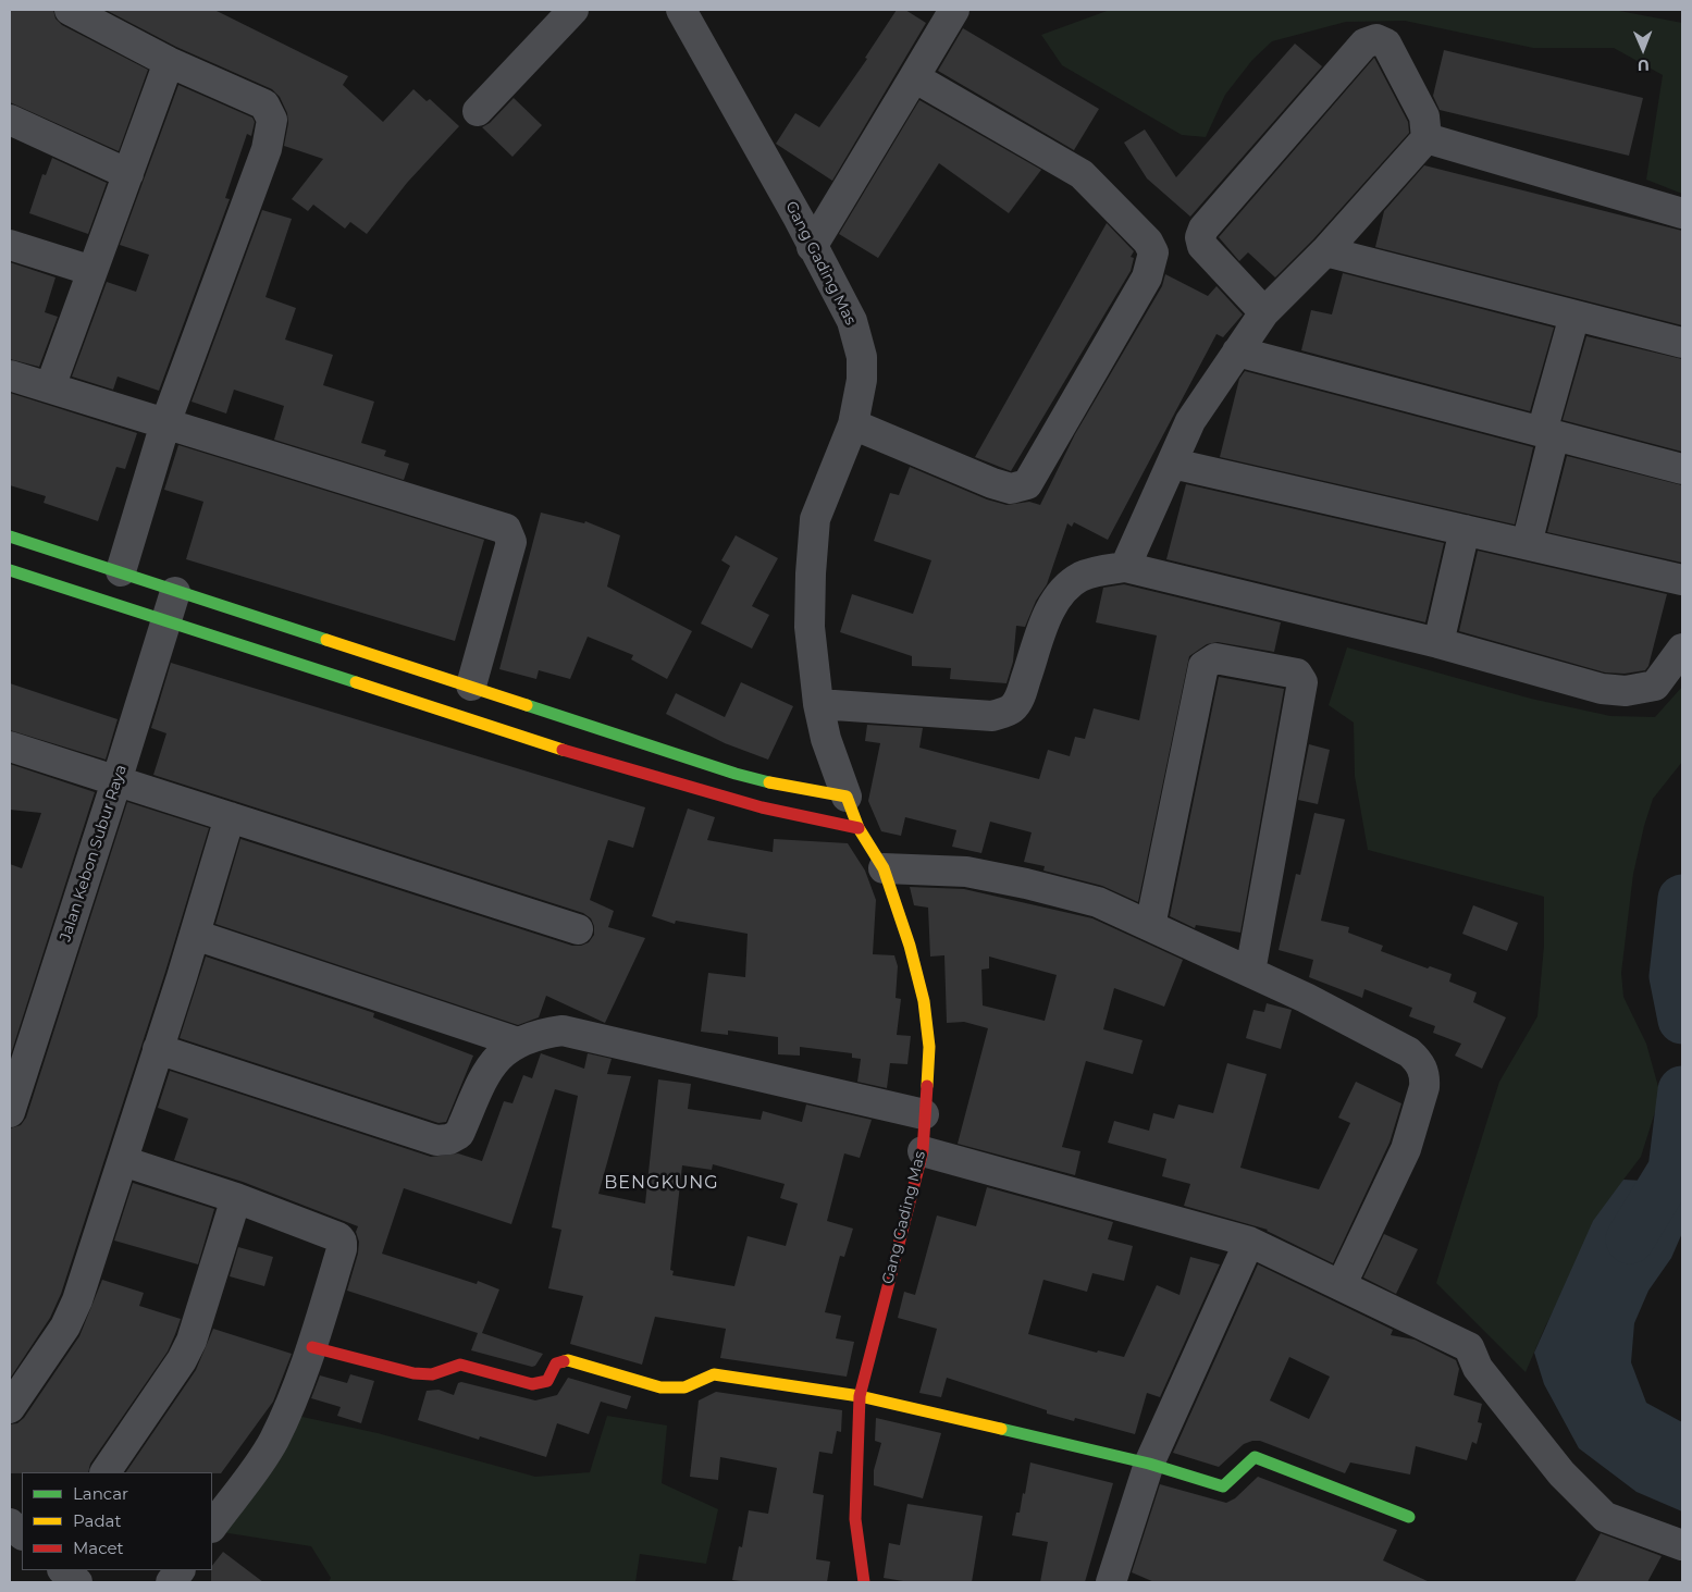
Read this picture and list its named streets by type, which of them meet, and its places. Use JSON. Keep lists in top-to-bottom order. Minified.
{"streets":{"street":["Gang Gading Mas","Jalan Kebon Subur Raya"]},"districts":["BENGKUNG"],"legend":["Lancar","Padat","Macet"],"north":"bottom"}
